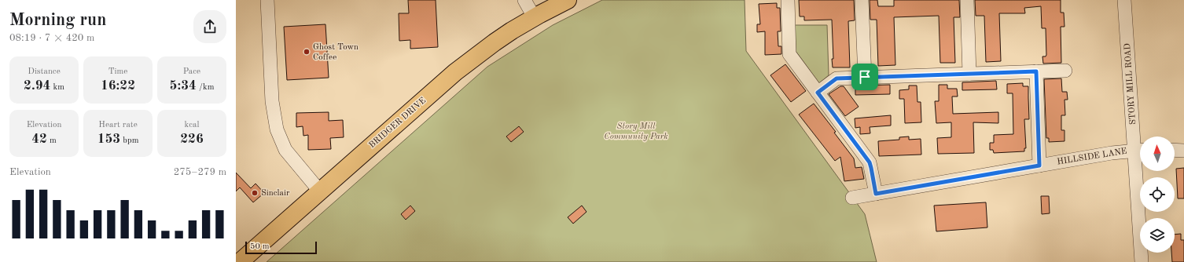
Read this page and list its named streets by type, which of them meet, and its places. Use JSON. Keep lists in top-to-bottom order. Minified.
{"streets":{"main road":["BRIDGER DRIVE"],"street":["STORY MILL ROAD","HILLSIDE LANE"]},"crossings":[["STORY MILL ROAD","HILLSIDE LANE"]],"parks":["Story Mill Community Park"],"places":["Ghost Town Coffee","Sinclair"],"scale_bar":"50 m","north":"top","page":{"heading":["Morning run","08:19 · 7 × 420 m"],"stats":[["Distance","2.94 km"],["Time","16:22"],["Pace","5:34 /km"],["Elevation","42 m"],["Heart rate","153 bpm"],["kcal","226"]],"chart":["Elevation","275–279 m"],"scale":"50 m"}}
